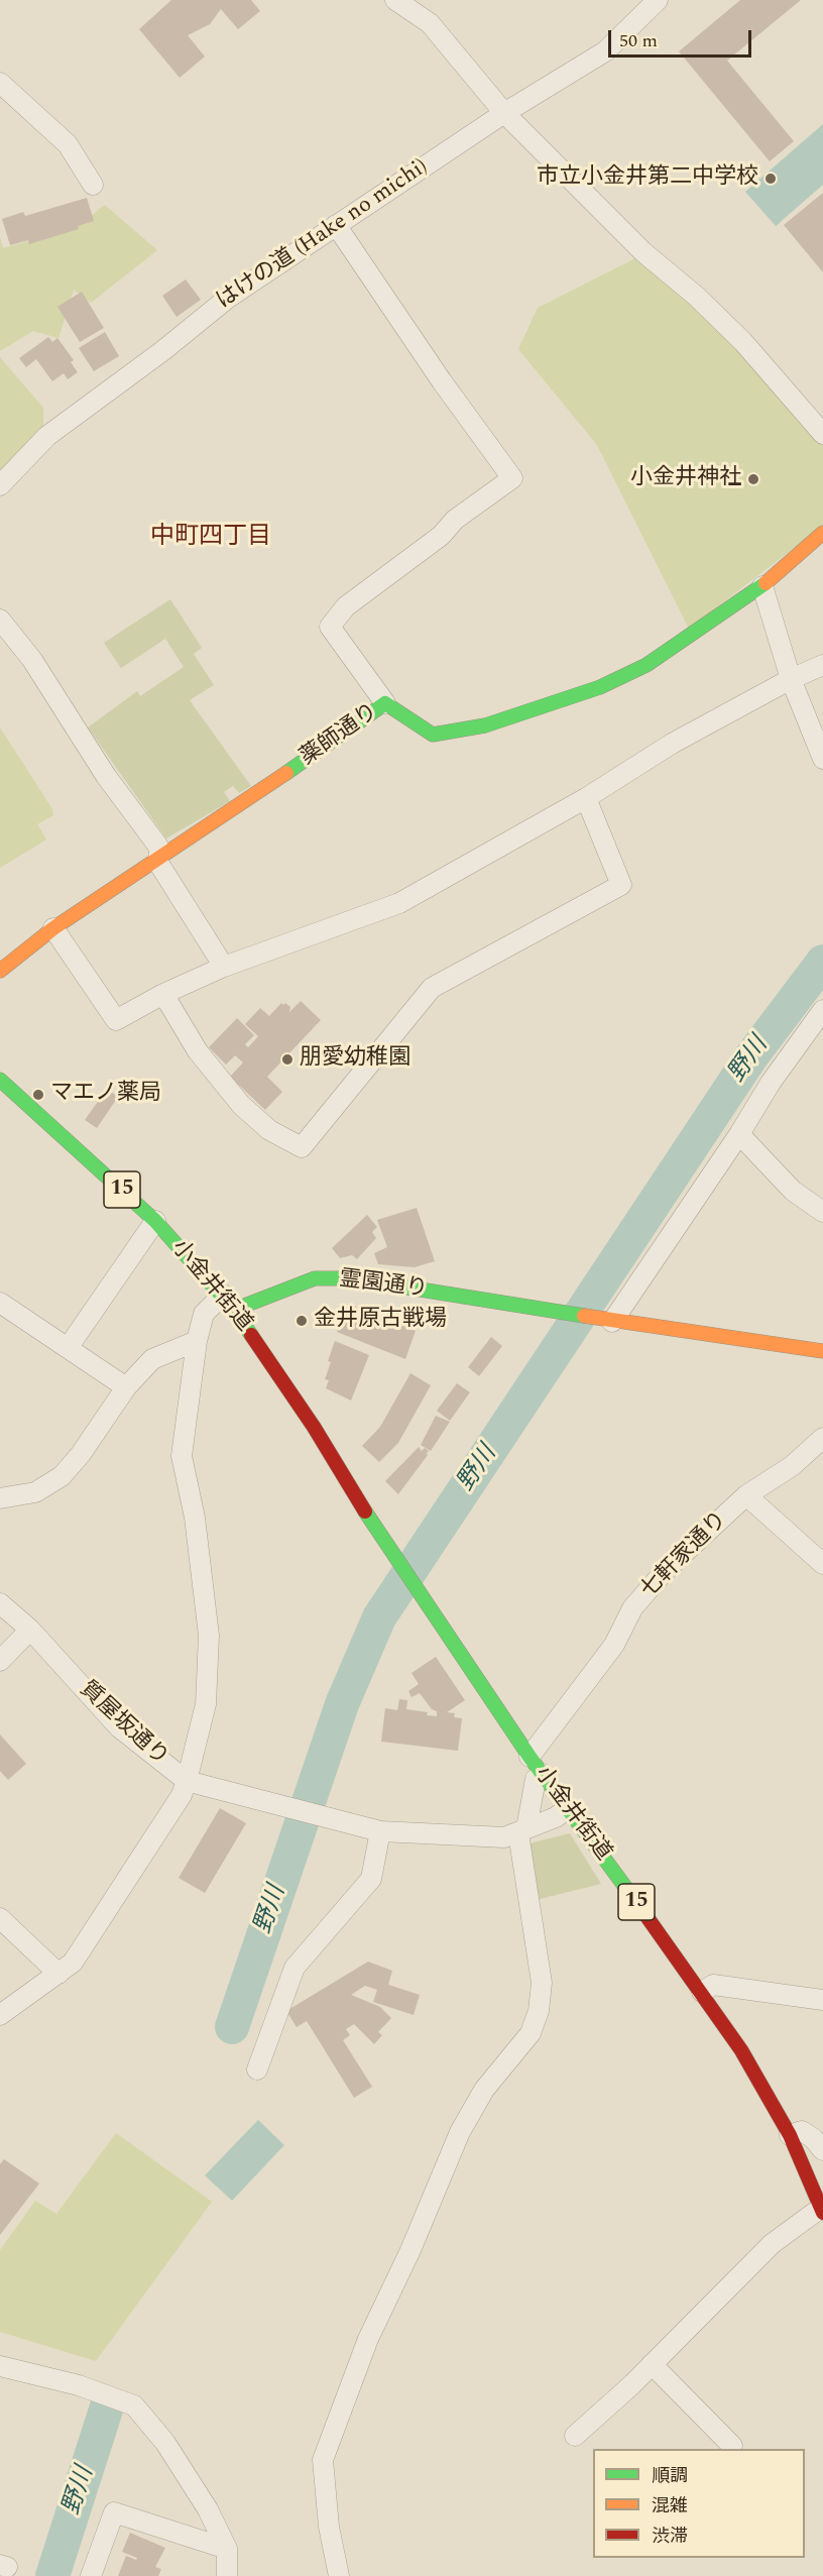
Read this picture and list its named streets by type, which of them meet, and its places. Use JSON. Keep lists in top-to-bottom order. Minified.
{"streets":{"street":["はけの道 (Hake no michi)","薬師通り","15","霊園通り","小金井街道","七軒家通り","質屋坂通り"]},"crossings":[["霊園通り","小金井街道"],["小金井街道","七軒家通り"]],"districts":["中町四丁目"],"water":["野川"],"places":["市立小金井第二中学校","小金井神社","朋愛幼稚園","マエノ薬局","金井原古戦場"],"legend":["順調","混雑","渋滞"],"scale_bar":"50 m"}
